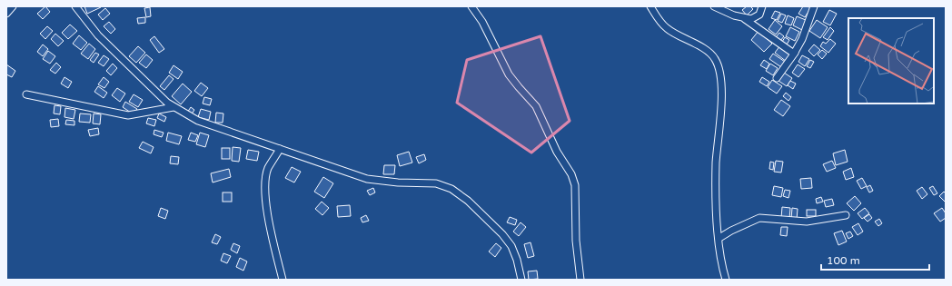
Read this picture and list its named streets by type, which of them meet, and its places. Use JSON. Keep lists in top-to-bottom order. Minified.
{"scale_bar":"100 m"}
